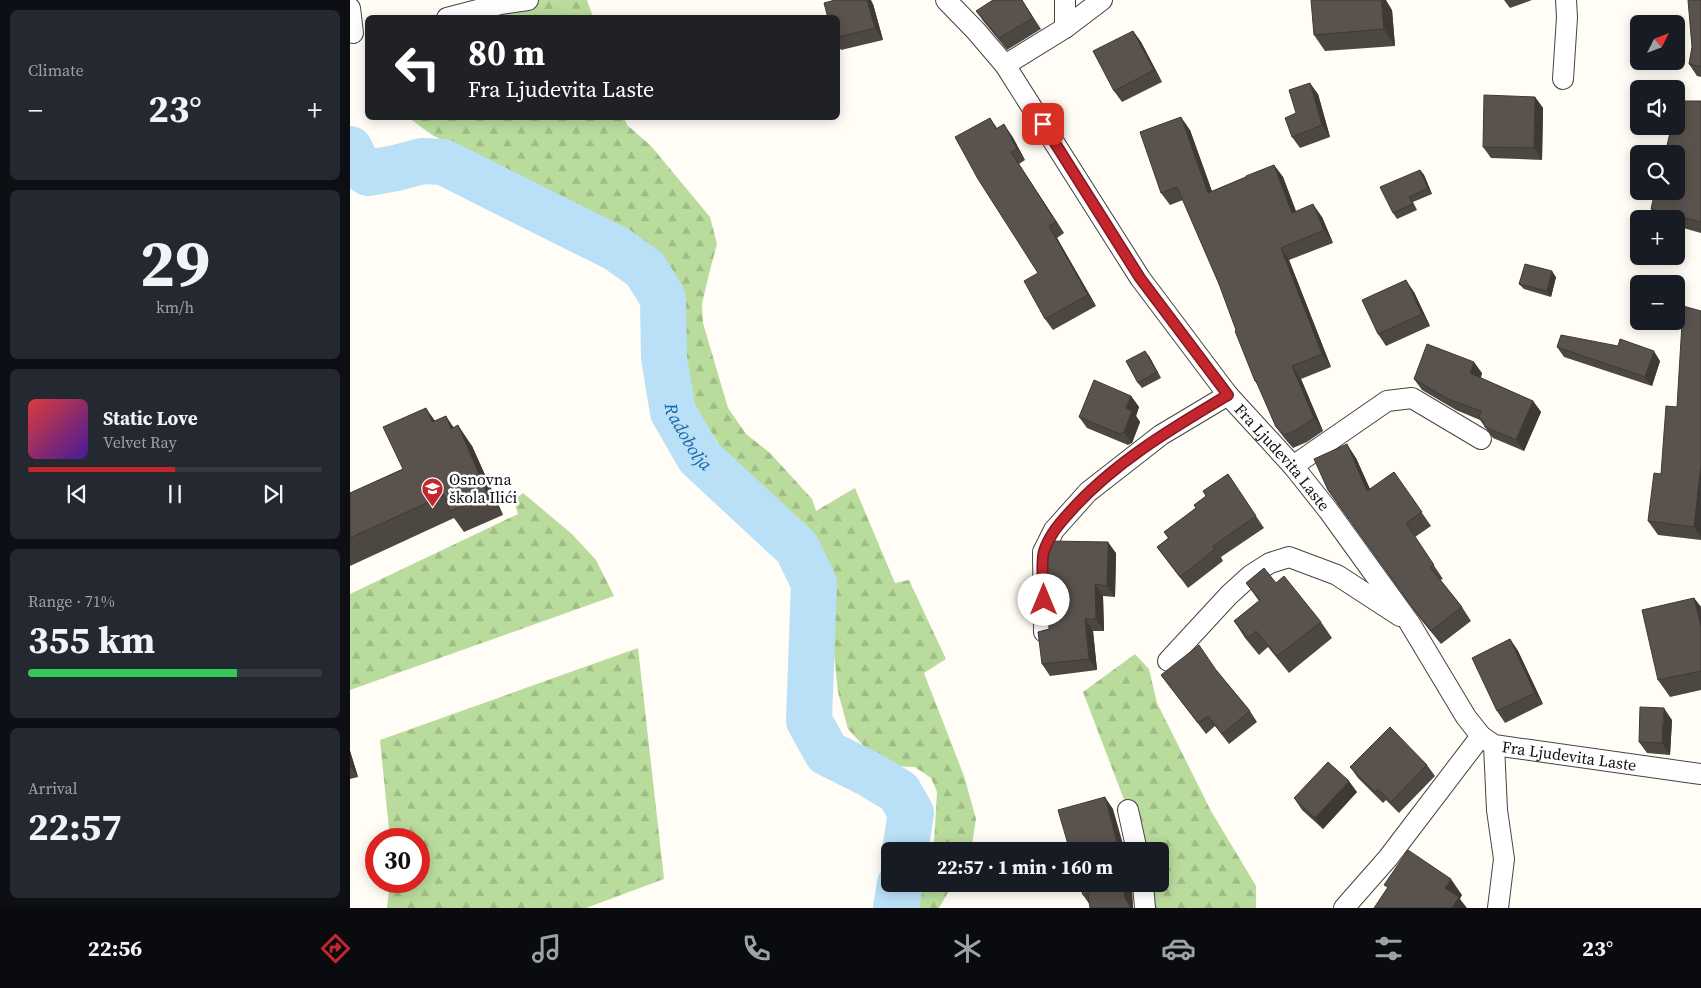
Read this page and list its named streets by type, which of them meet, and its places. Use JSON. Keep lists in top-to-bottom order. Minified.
{"streets":{"street":["Fra Ljudevita Laste"]},"water":["Radobolja"],"places":{"school or university":["Osnovna škola Ilići"]},"north":"top right","page":{"tile":["Climate",["29","km/h"],["Range · 71%","355 km"],["Arrival","22:57"]],"map_buttons":["+","−"],"turn":["80 m","Fra Ljudevita Laste"],"heat":["−","23°","+"],"song":["Static Love","Velvet Ray"],"limit":"30","trip":"22:57 · 1 min · 160 m","tabs":["22:56","23°"]}}
